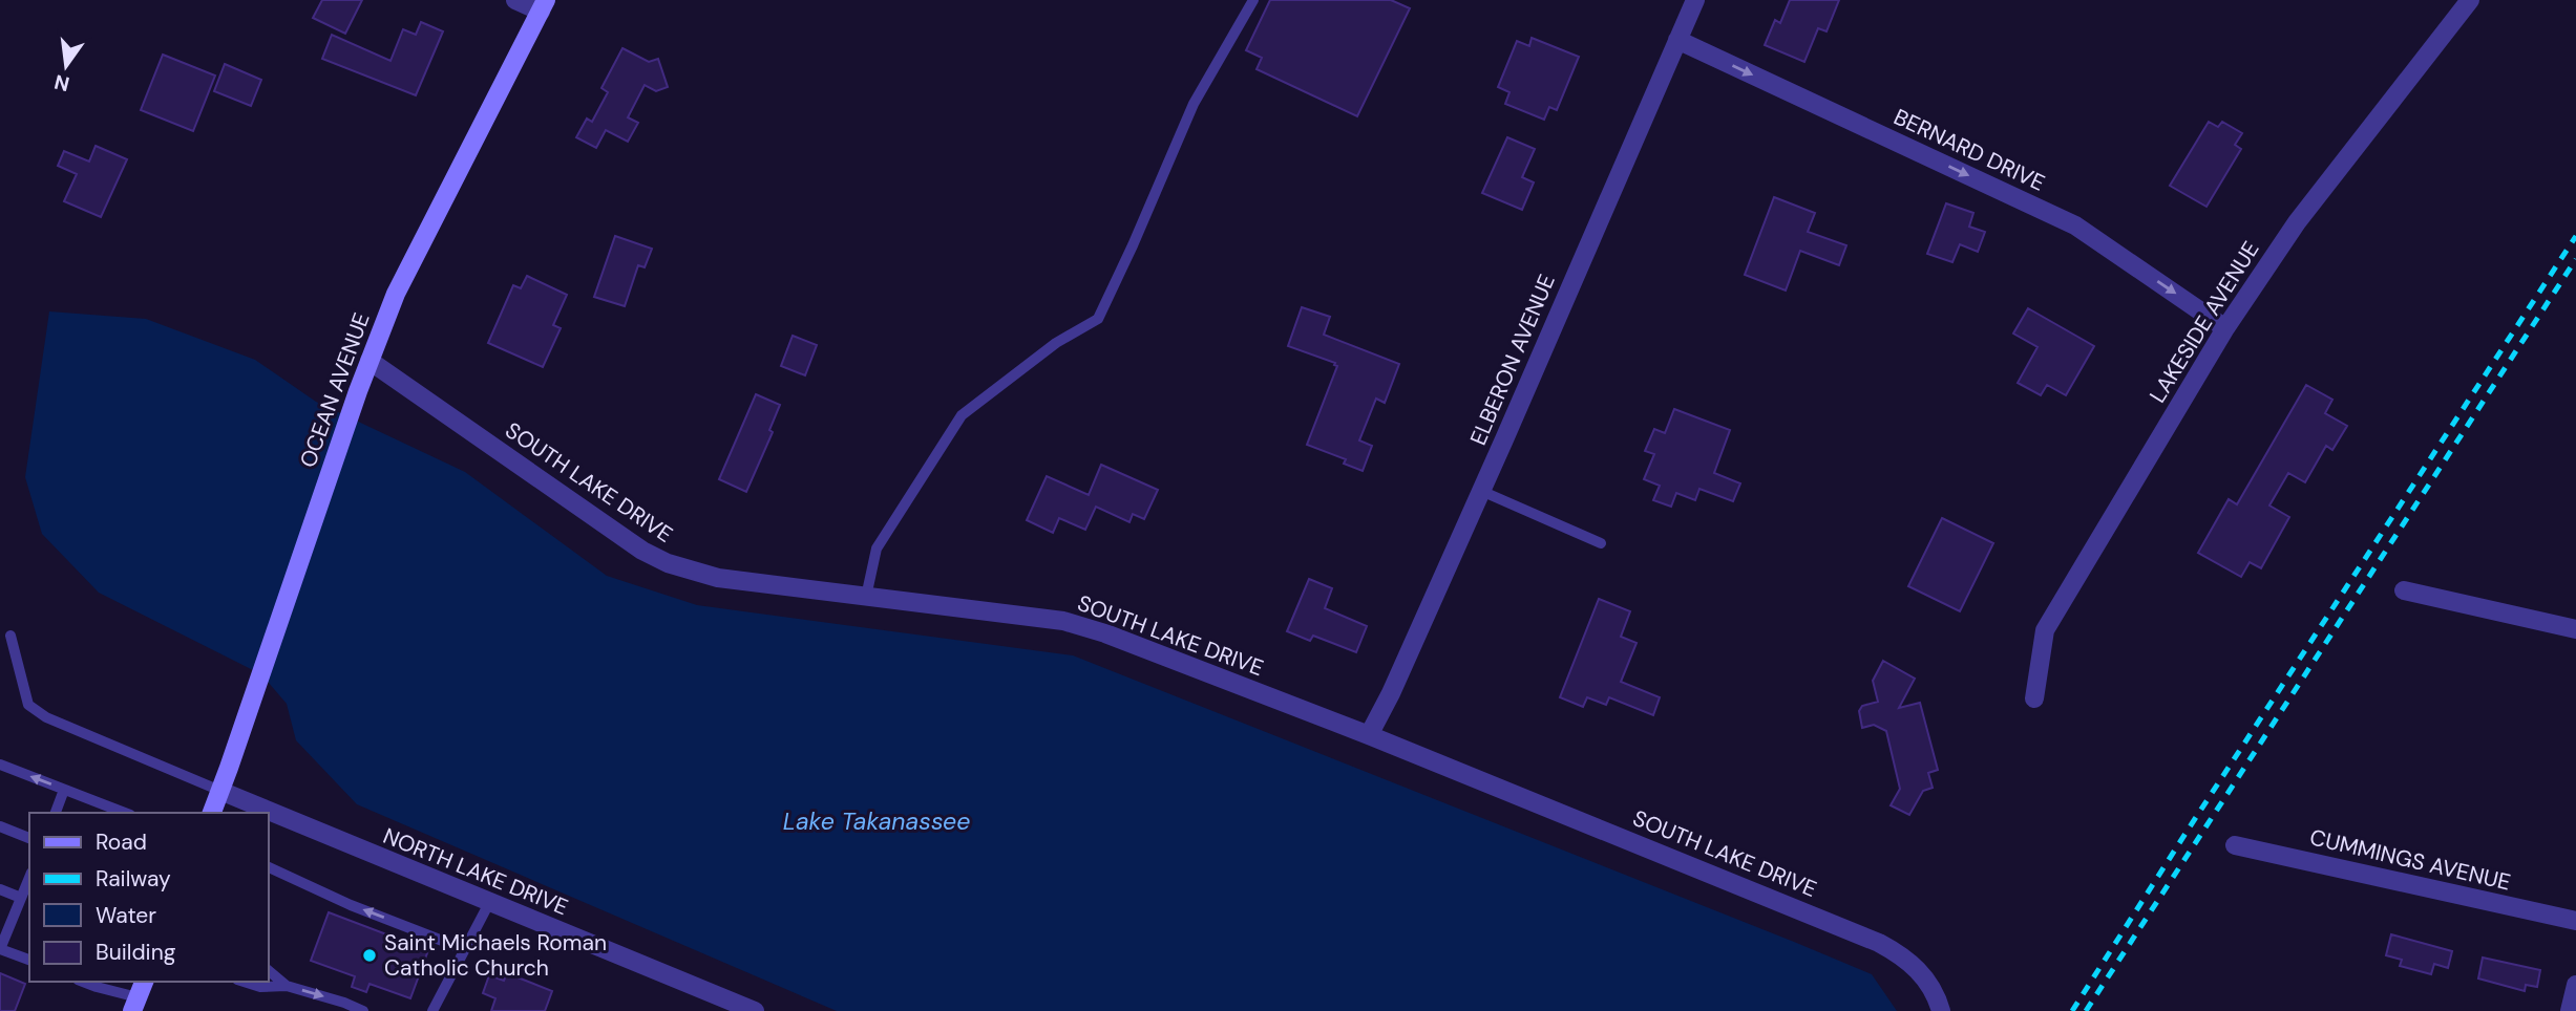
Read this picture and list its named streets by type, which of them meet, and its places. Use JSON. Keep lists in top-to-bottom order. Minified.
{"streets":{"street":["BERNARD DRIVE","LAKESIDE AVENUE","ELBERON AVENUE","OCEAN AVENUE","SOUTH LAKE DRIVE","CUMMINGS AVENUE","NORTH LAKE DRIVE"]},"crossings":[["BERNARD DRIVE","LAKESIDE AVENUE"],["BERNARD DRIVE","ELBERON AVENUE"],["ELBERON AVENUE","SOUTH LAKE DRIVE"],["OCEAN AVENUE","SOUTH LAKE DRIVE"],["OCEAN AVENUE","NORTH LAKE DRIVE"]],"one_way":["BERNARD DRIVE"],"water":["Lake Takanassee"],"places":["Saint Michaels Roman Catholic Church"],"legend":["Road","Railway","Water","Building"],"north":"bottom"}
